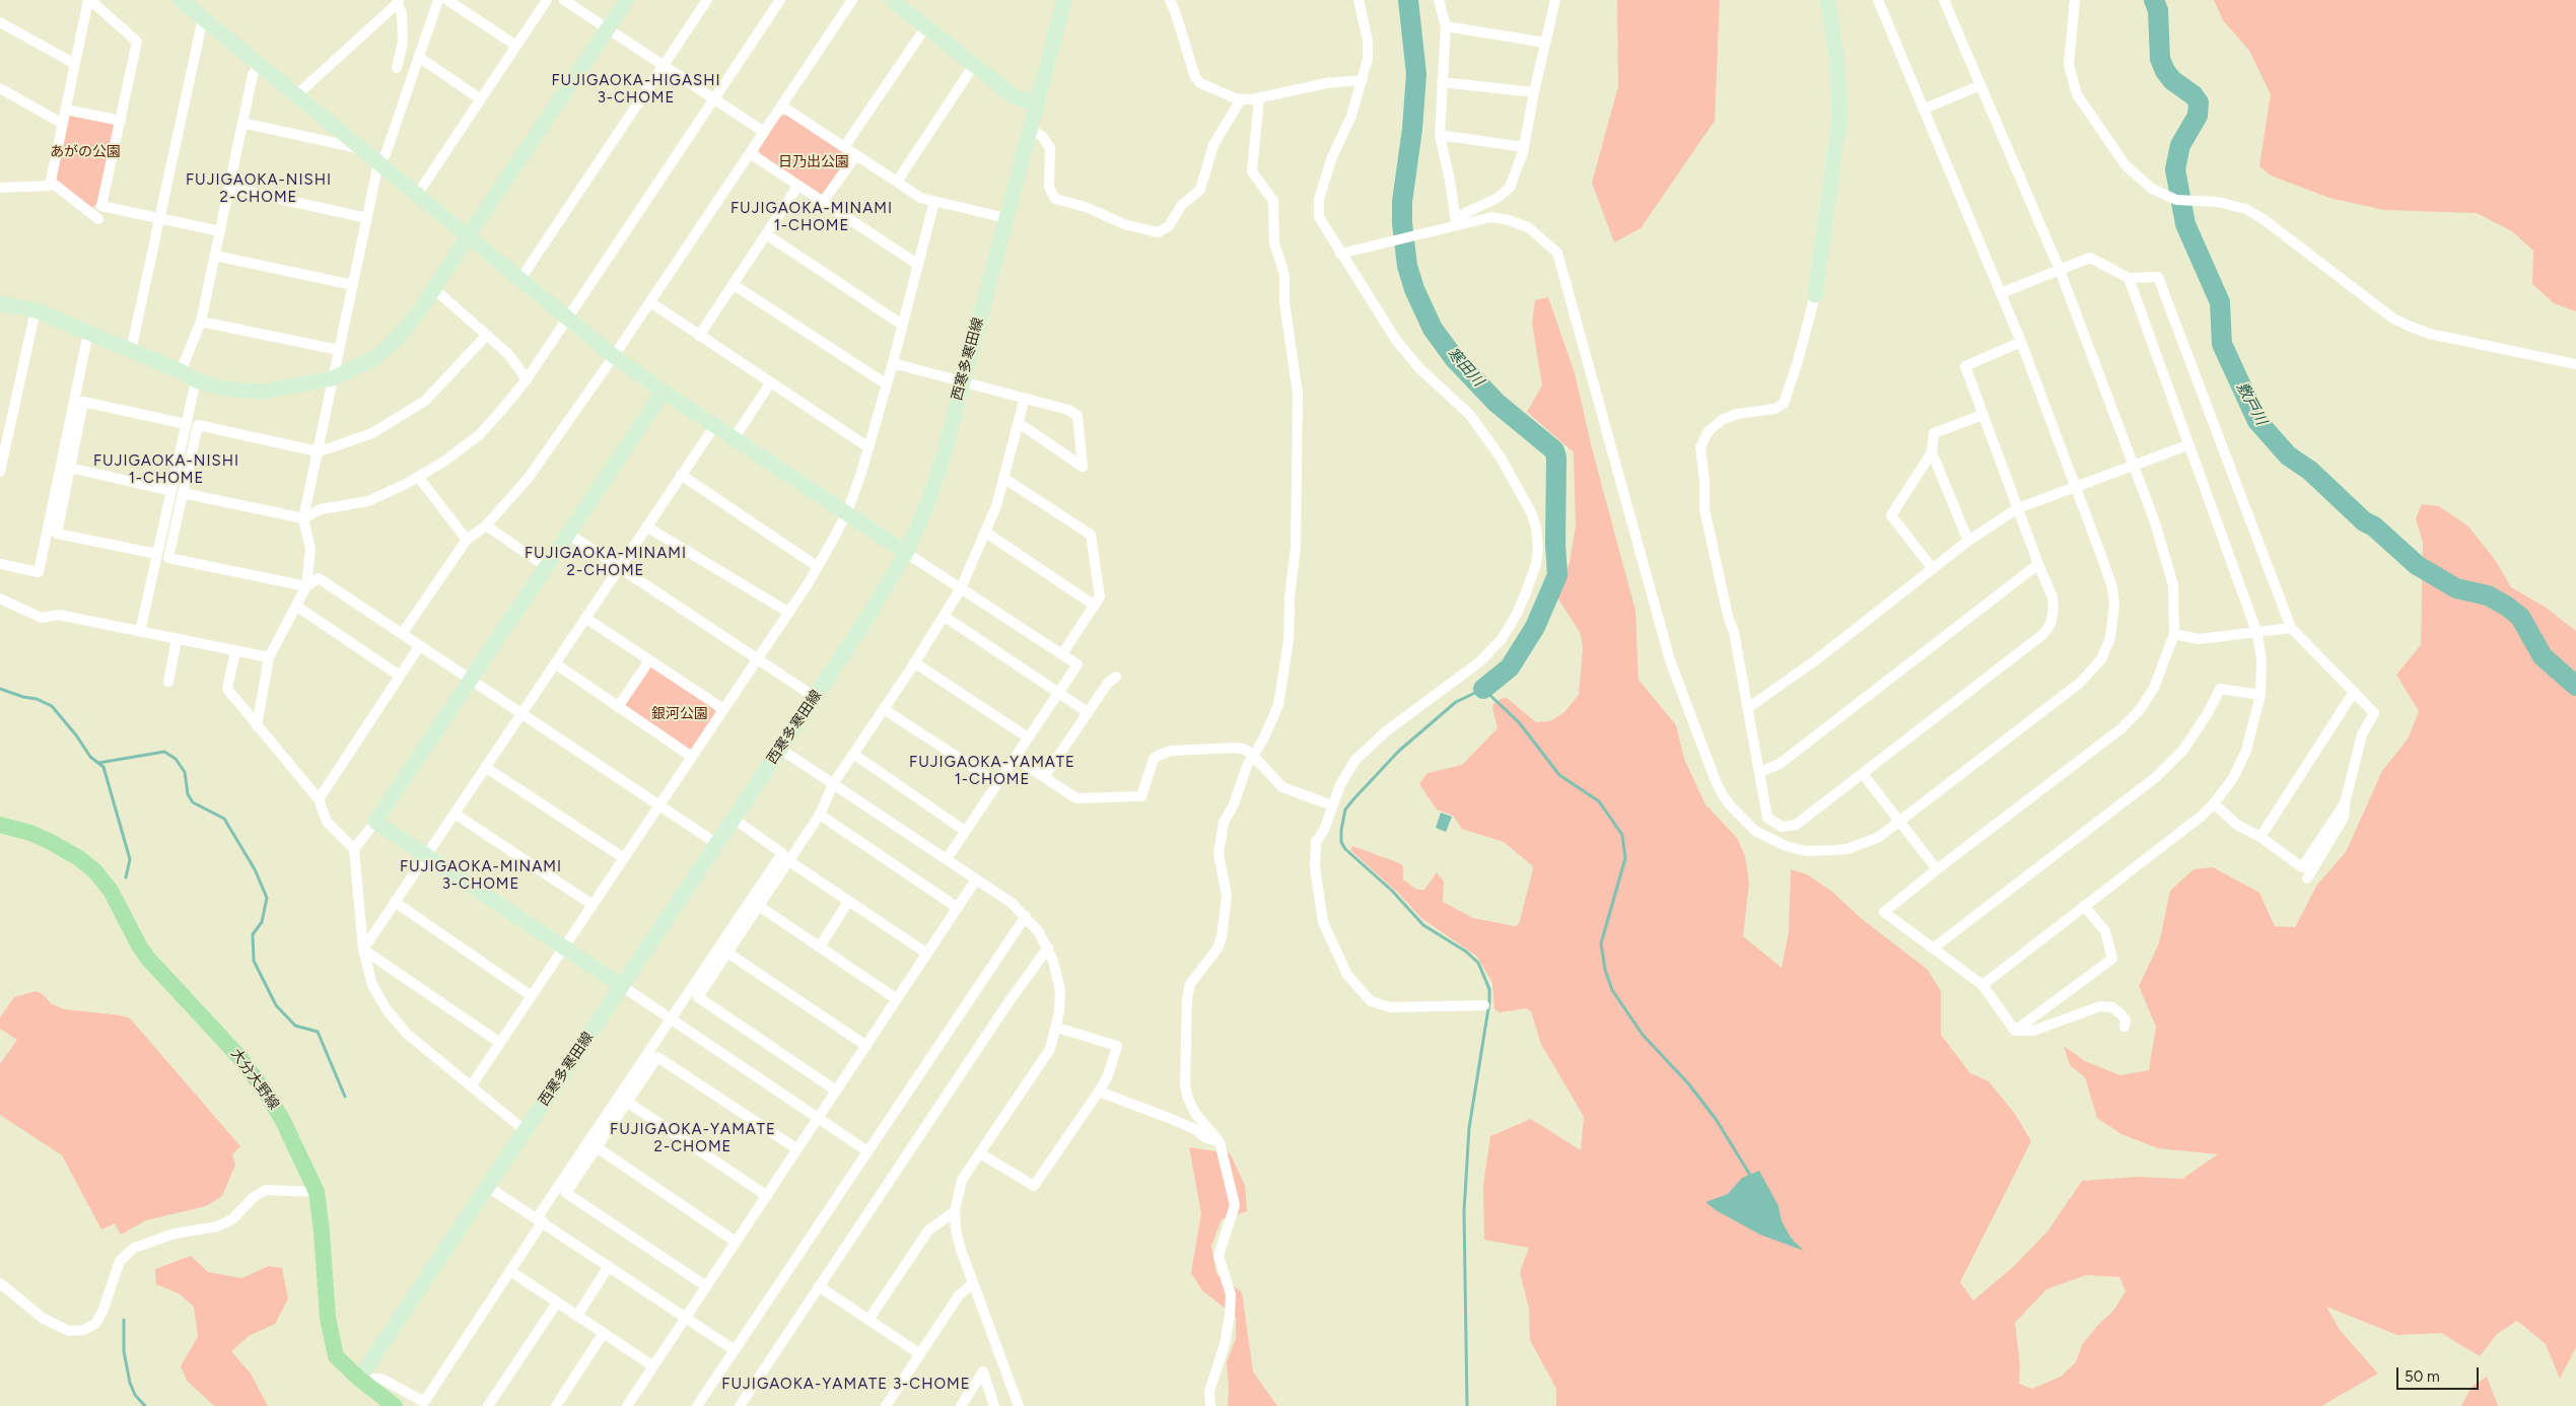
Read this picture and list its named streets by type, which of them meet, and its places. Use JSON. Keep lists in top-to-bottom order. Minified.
{"streets":{"main road":["大分大野線"],"street":["西寒多寒田線"]},"crossings":[["西寒多寒田線","大分大野線"]],"districts":["FUJIGAOKA-HIGASHI 3-CHOME","FUJIGAOKA-NISHI 2-CHOME","FUJIGAOKA-MINAMI 1-CHOME","FUJIGAOKA-NISHI 1-CHOME","FUJIGAOKA-MINAMI 2-CHOME","FUJIGAOKA-YAMATE 1-CHOME","FUJIGAOKA-MINAMI 3-CHOME","FUJIGAOKA-YAMATE 2-CHOME","FUJIGAOKA-YAMATE 3-CHOME"],"water":["寒田川","敷戸川"],"parks":["あがの公園","日乃出公園","銀河公園"],"scale_bar":"50 m"}
